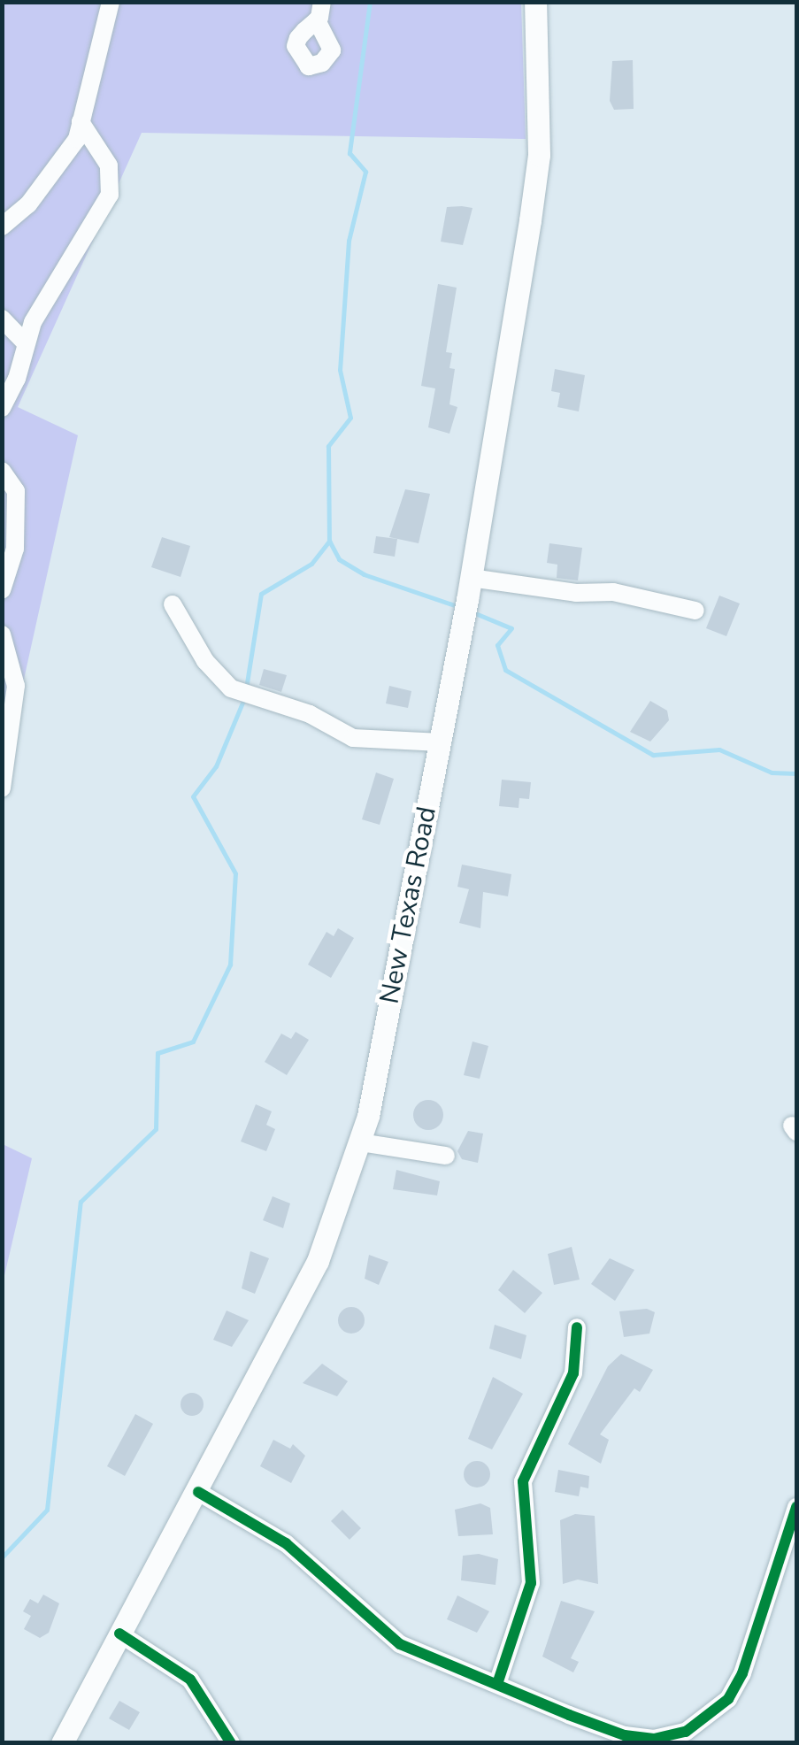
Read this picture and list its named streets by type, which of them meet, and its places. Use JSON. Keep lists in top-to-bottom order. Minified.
{"streets":{"main road":["New Texas Road"]}}
